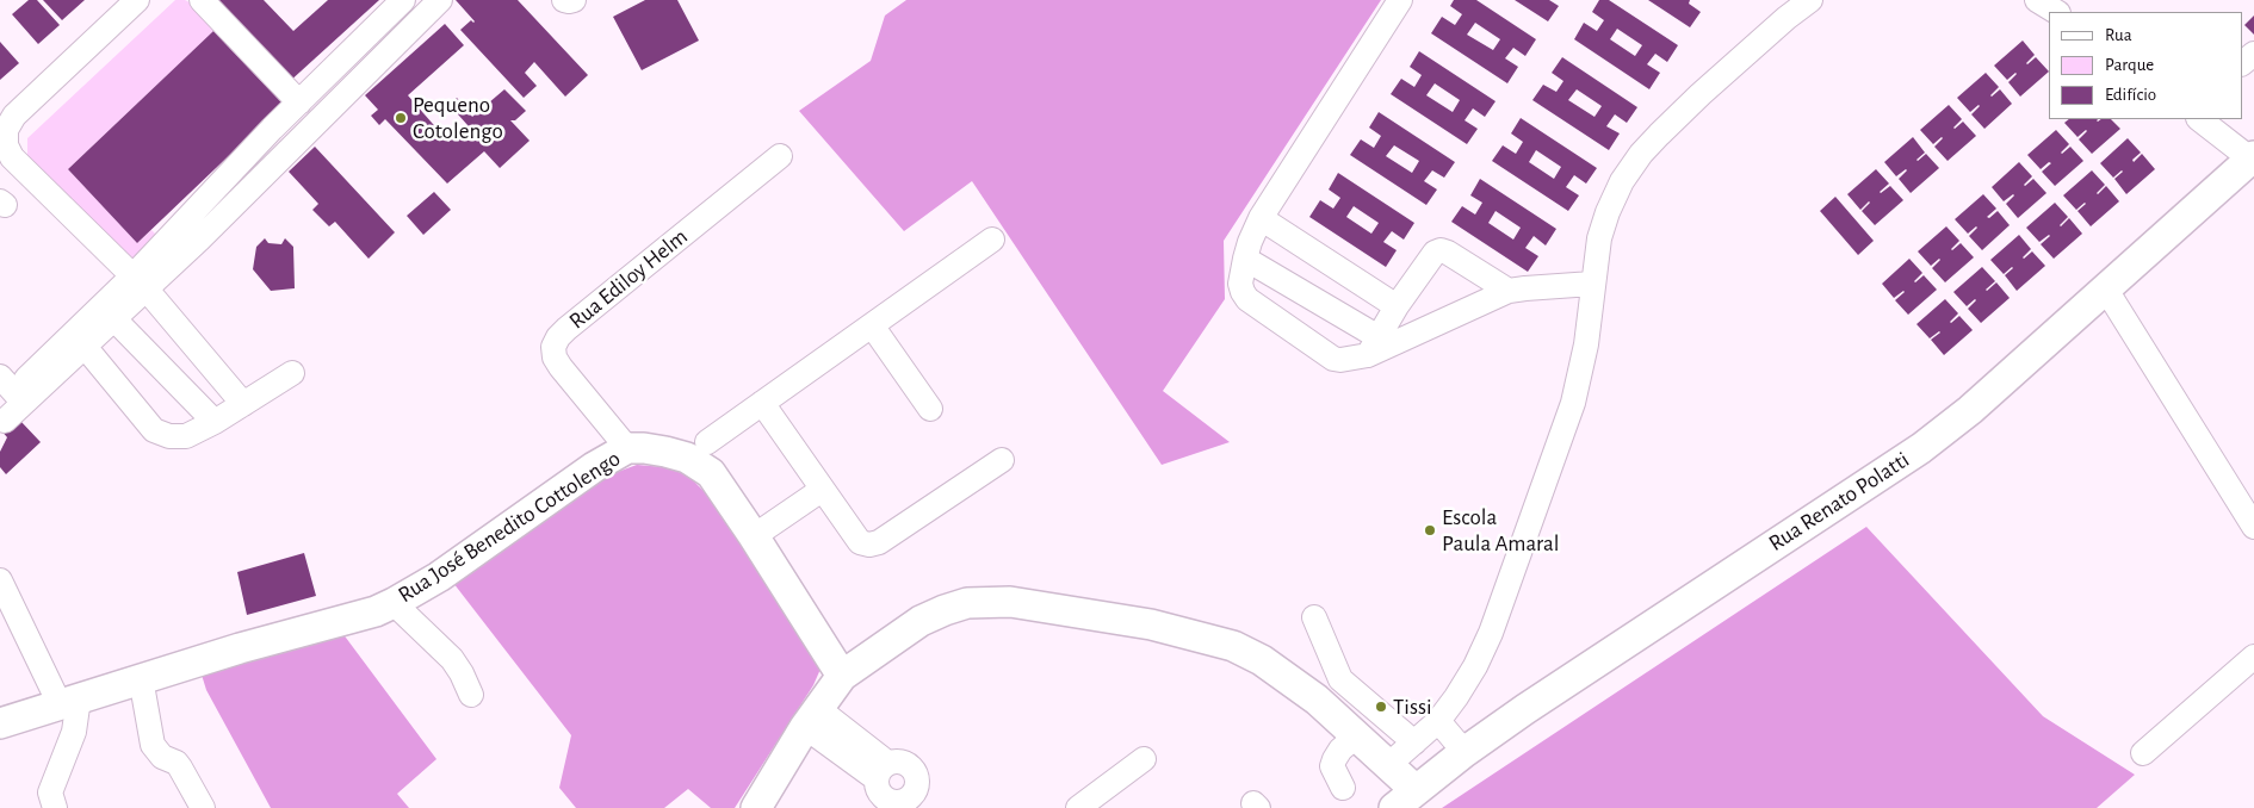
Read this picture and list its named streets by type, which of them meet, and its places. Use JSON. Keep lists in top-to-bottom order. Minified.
{"streets":{"main road":["Rua Renato Polatti","Rua José Benedito Cottolengo"],"street":["Rua Ediloy Helm"]},"crossings":[["Rua Ediloy Helm","Rua José Benedito Cottolengo"]],"places":["Pequeno Cotolengo","Escola Paula Amaral","Tissi"],"legend":["Rua","Parque","Edifício"]}
